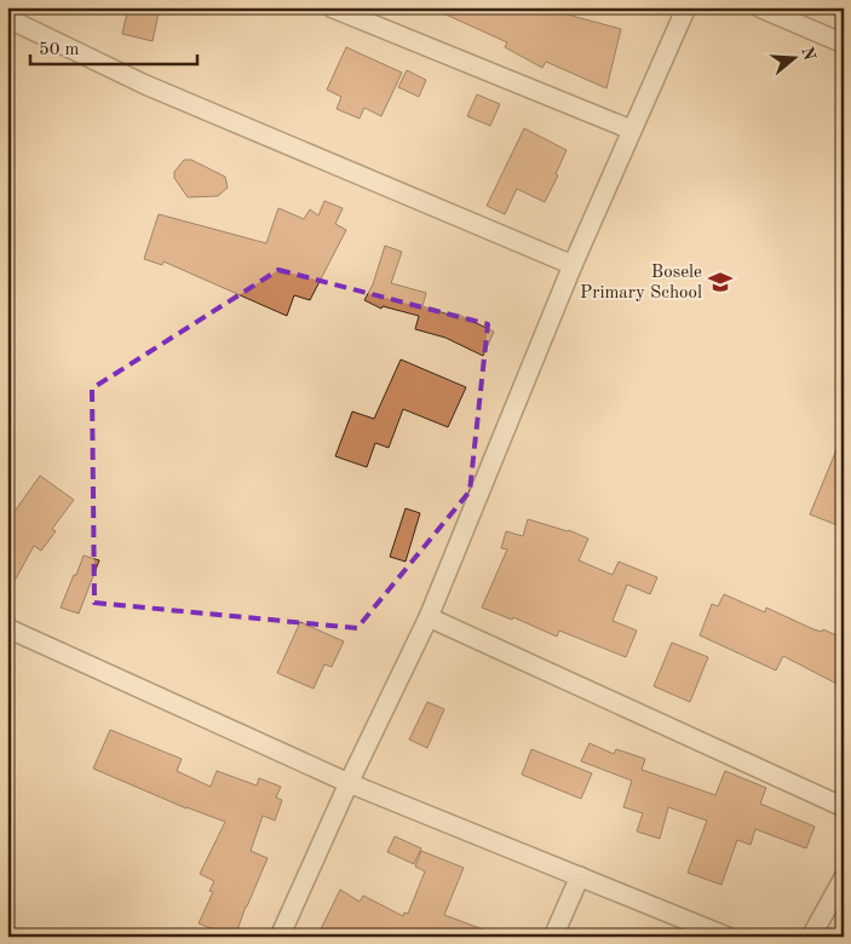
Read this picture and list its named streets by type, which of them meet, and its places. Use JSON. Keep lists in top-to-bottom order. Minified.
{"places":{"school or university":["Bosele Primary School"]},"scale_bar":"50 m","north":"right"}
